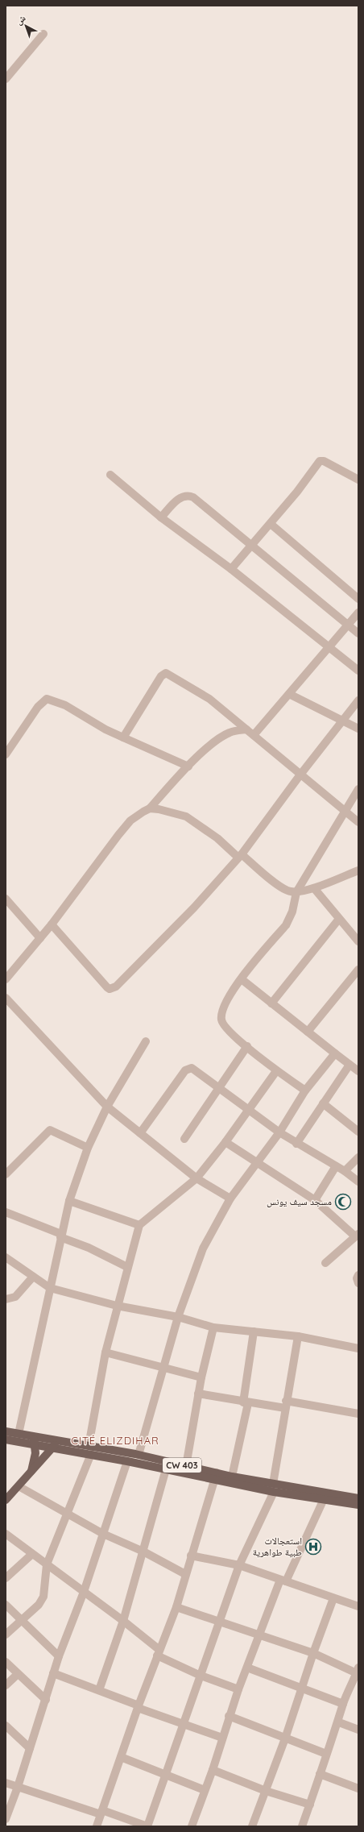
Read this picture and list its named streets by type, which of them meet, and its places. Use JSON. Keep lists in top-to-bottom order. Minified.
{"streets":{"main road":["CW 403"]},"districts":["CITÉ ELIZDIHAR"],"places":{"mosque":["مسجد سيف يونس"],"hospital":["استعجالات طبية طواهرية"]},"north":"top left"}
